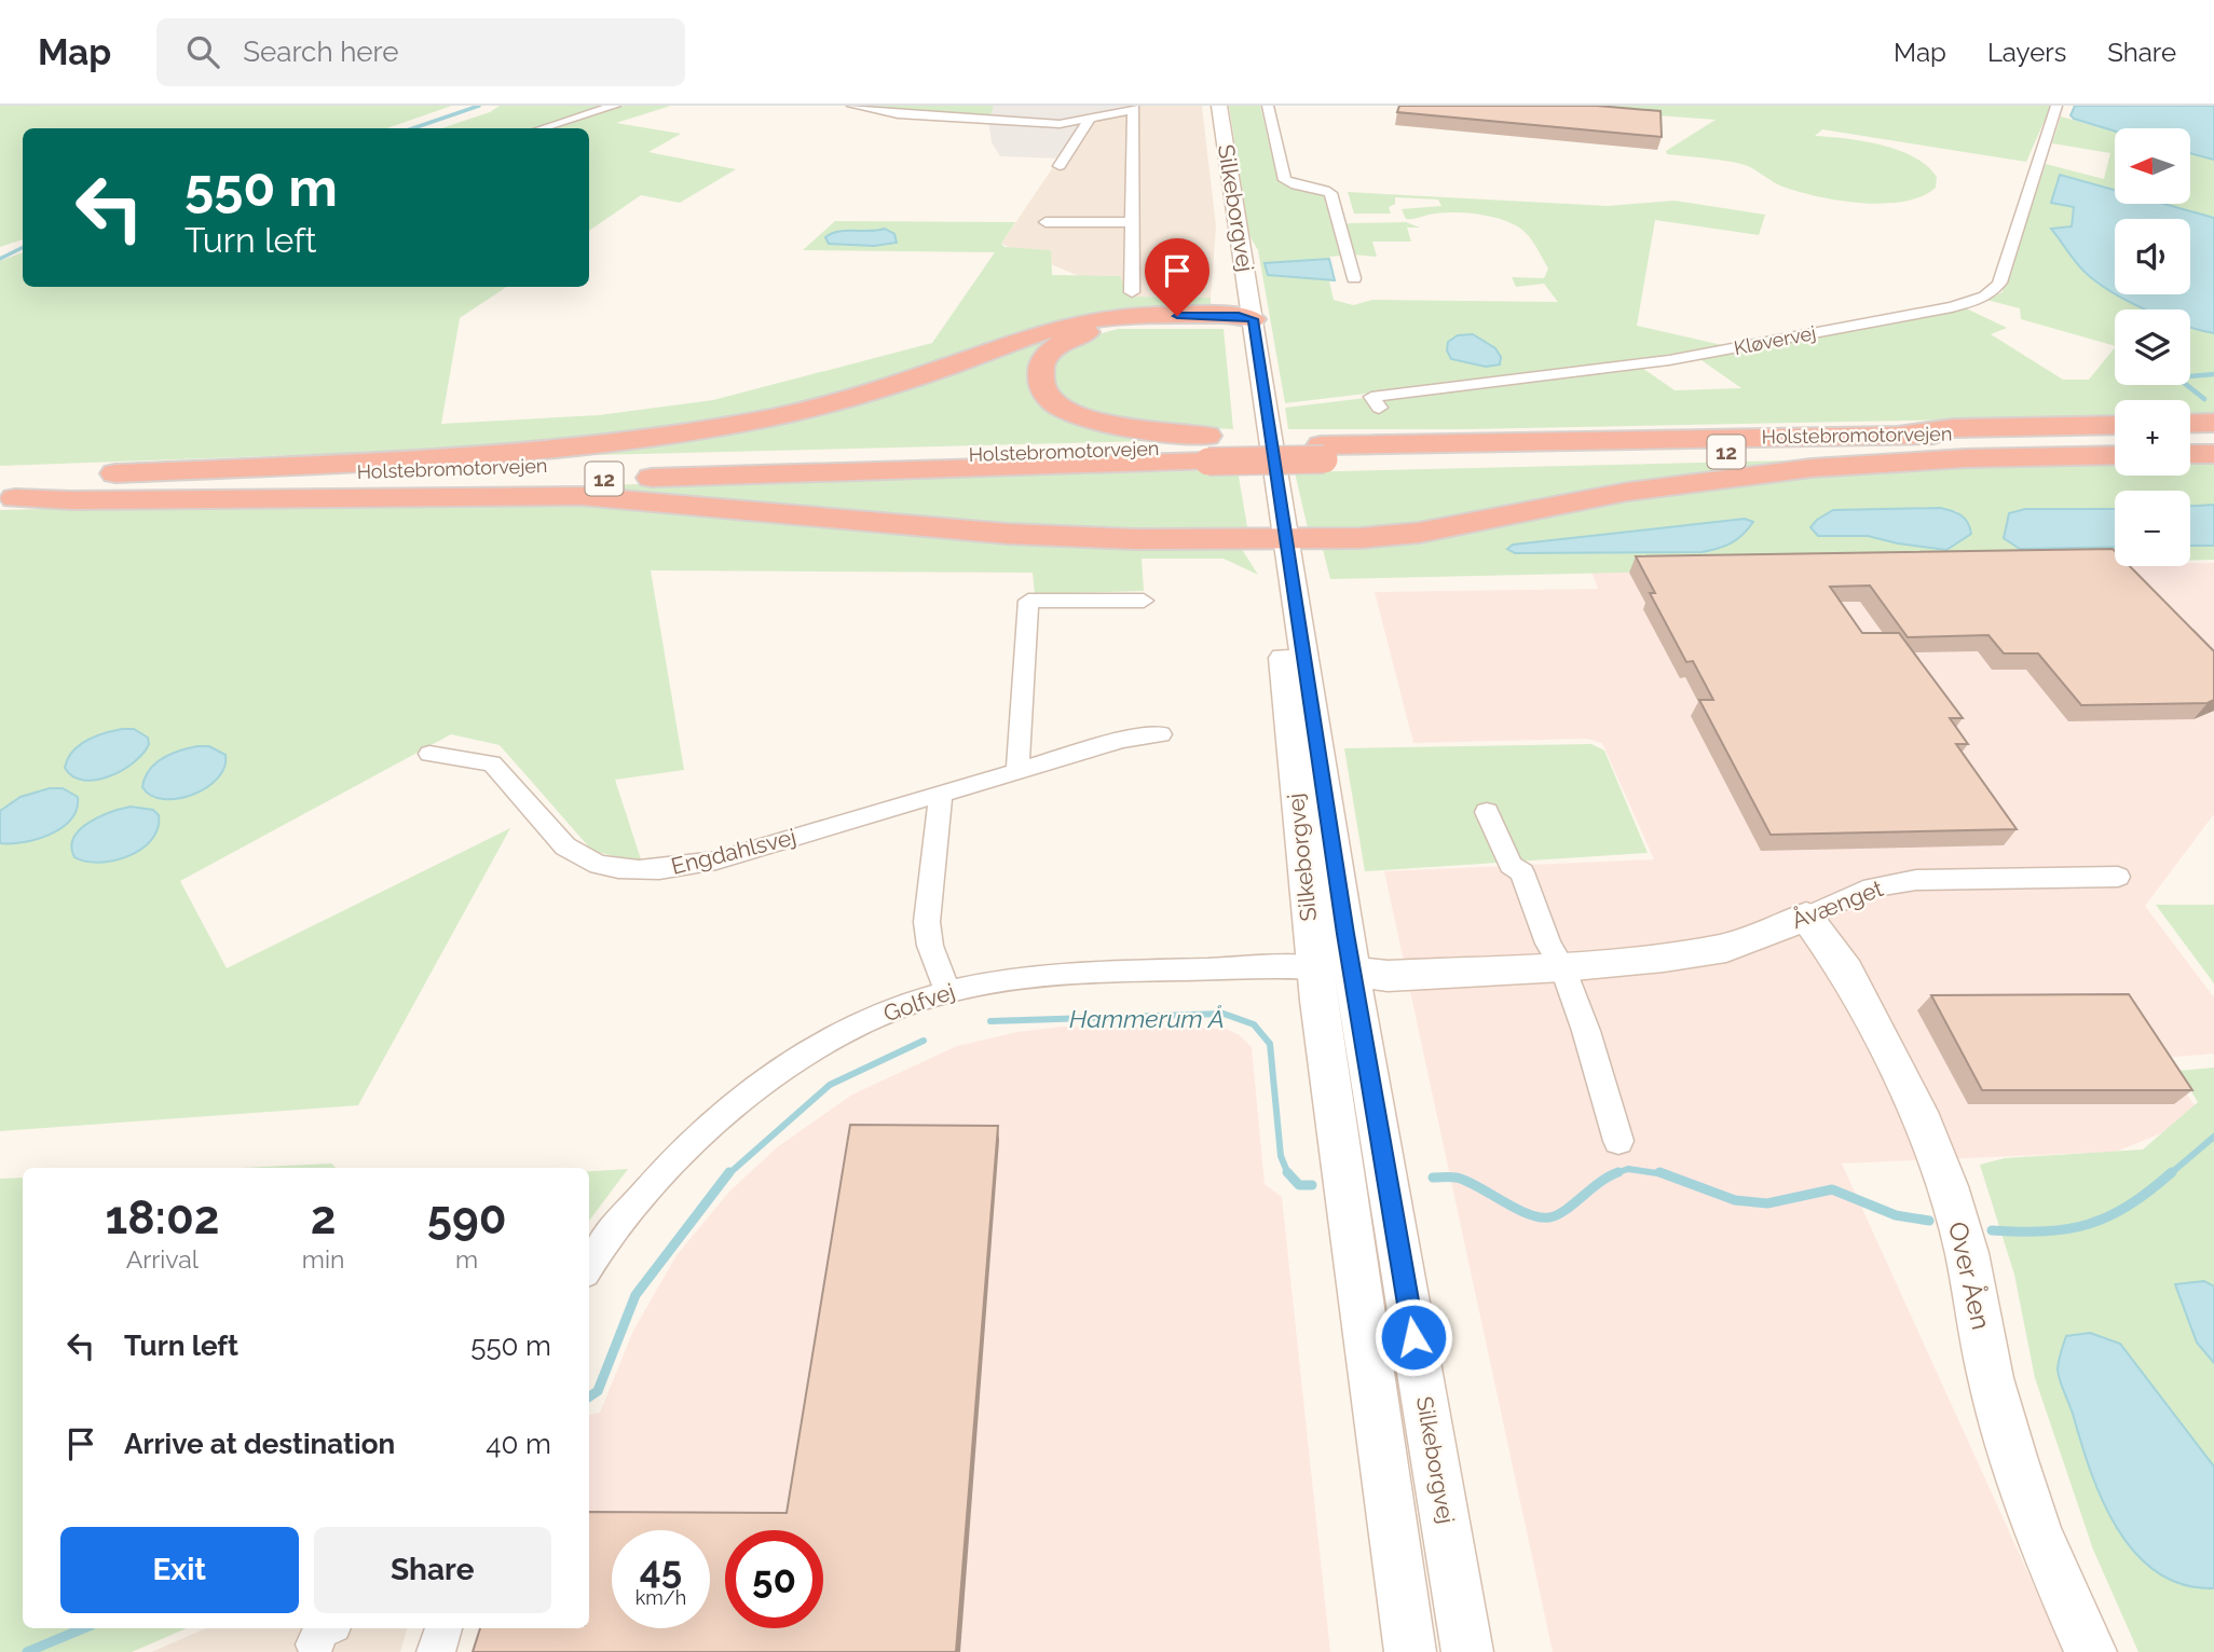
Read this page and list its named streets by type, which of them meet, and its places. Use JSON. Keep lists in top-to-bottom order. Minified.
{"streets":{"highway":["Holstebromotorvejen","12"],"main road":["Silkeborgvej","Åvænget","Over Åen"],"street":["Kløvervej","Engdahlsvej","Golfvej"]},"crossings":[["Silkeborgvej","Åvænget"],["Silkeborgvej","Golfvej"],["Åvænget","Golfvej"],["Åvænget","Over Åen"]],"water":["Hammerum Å"],"north":"left","page":{"header":"Map","search":"Search here","nav":["Map","Layers","Share"],"map_buttons":["+","−"],"turn":["550 m","Turn left"],"eta":["18:02","Arrival","2","min","590","m"],"list":[{"name":"Turn left","value":"550 m"},{"name":"Arrive at destination","value":"40 m"}],"buttons":["Exit","Share"],"speed":"45 km/h","limit":"50"}}
